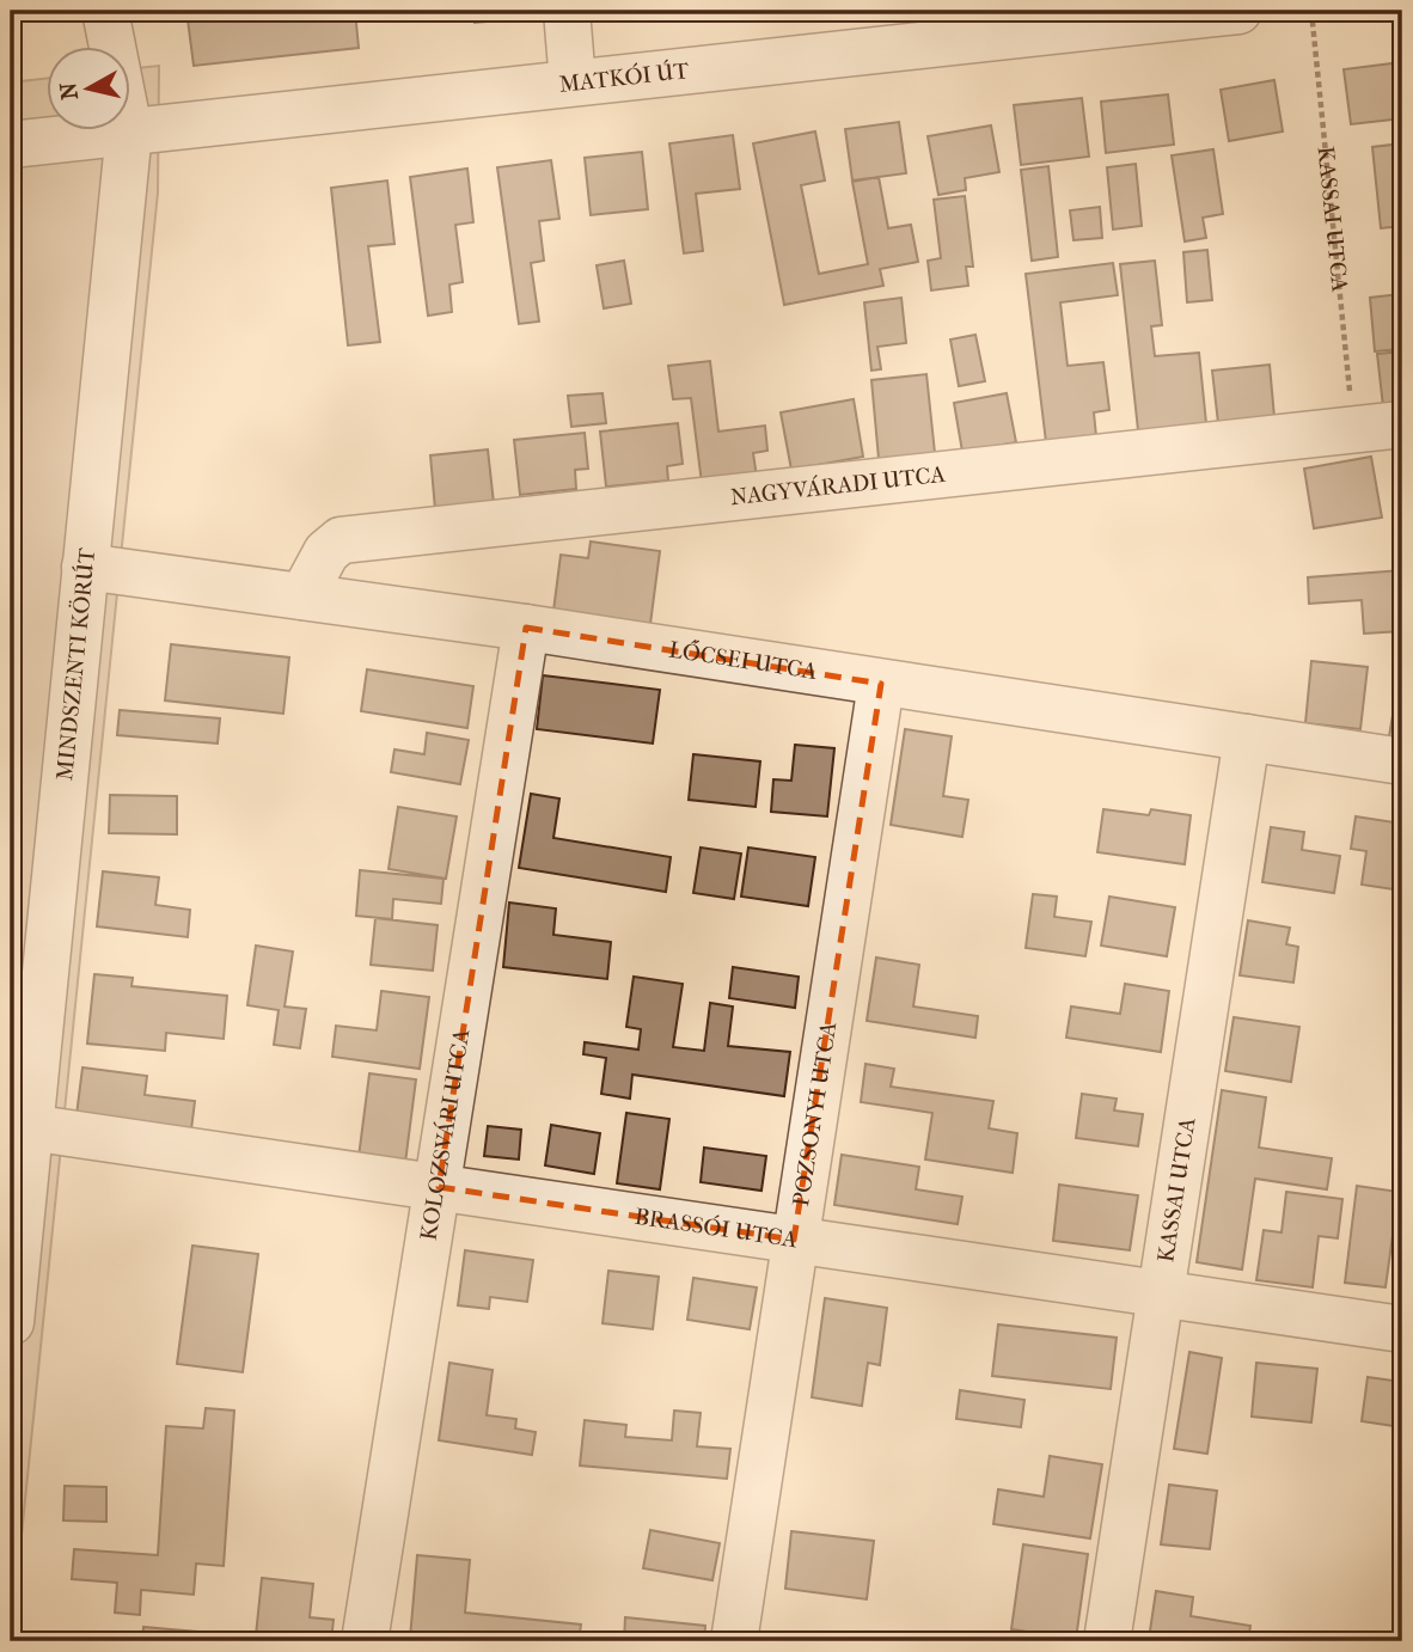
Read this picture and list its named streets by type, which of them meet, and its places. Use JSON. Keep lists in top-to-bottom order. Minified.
{"streets":{"street":["MATKÓI ÚT","KASSAI UTCA","NAGYVÁRADI UTCA","LŐCSEI UTCA","MINDSZENTI KÖRÚT","POZSONYI UTCA","KOLOZSVÁRI UTCA","BRASSÓI UTCA"]},"crossings":[["MATKÓI ÚT","MINDSZENTI KÖRÚT"],["KASSAI UTCA","NAGYVÁRADI UTCA"],["KASSAI UTCA","LŐCSEI UTCA"],["KASSAI UTCA","BRASSÓI UTCA"],["NAGYVÁRADI UTCA","LŐCSEI UTCA"],["LŐCSEI UTCA","MINDSZENTI KÖRÚT"],["LŐCSEI UTCA","POZSONYI UTCA"],["LŐCSEI UTCA","KOLOZSVÁRI UTCA"],["MINDSZENTI KÖRÚT","BRASSÓI UTCA"],["POZSONYI UTCA","BRASSÓI UTCA"],["KOLOZSVÁRI UTCA","BRASSÓI UTCA"]],"north":"left"}
